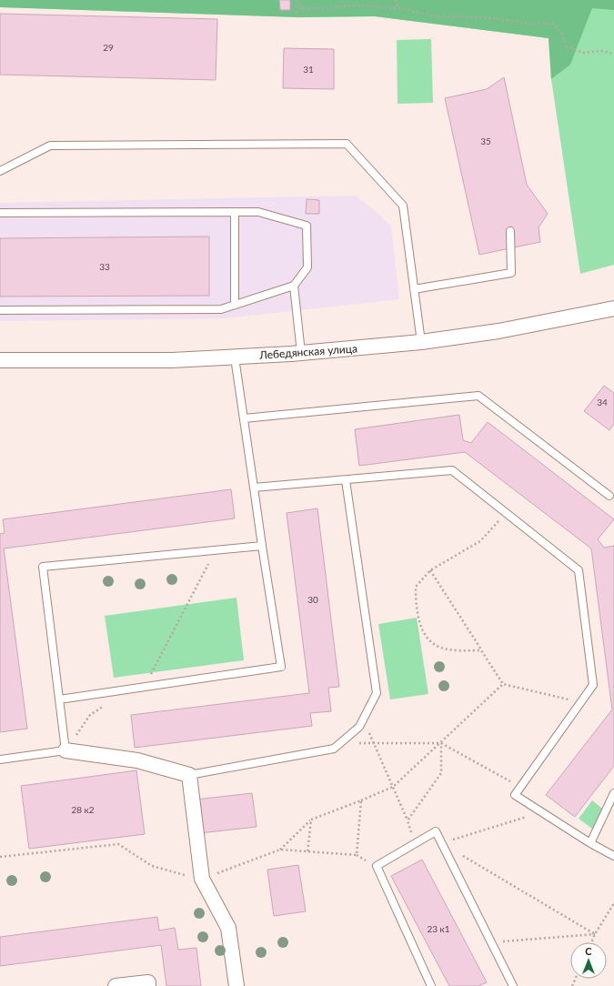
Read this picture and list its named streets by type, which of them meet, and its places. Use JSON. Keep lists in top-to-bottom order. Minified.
{"streets":{"street":["Лебедянская улица"]},"house_numbers":["29","31","35","33","34","30","28 к2","23 к1"],"north":"top"}
